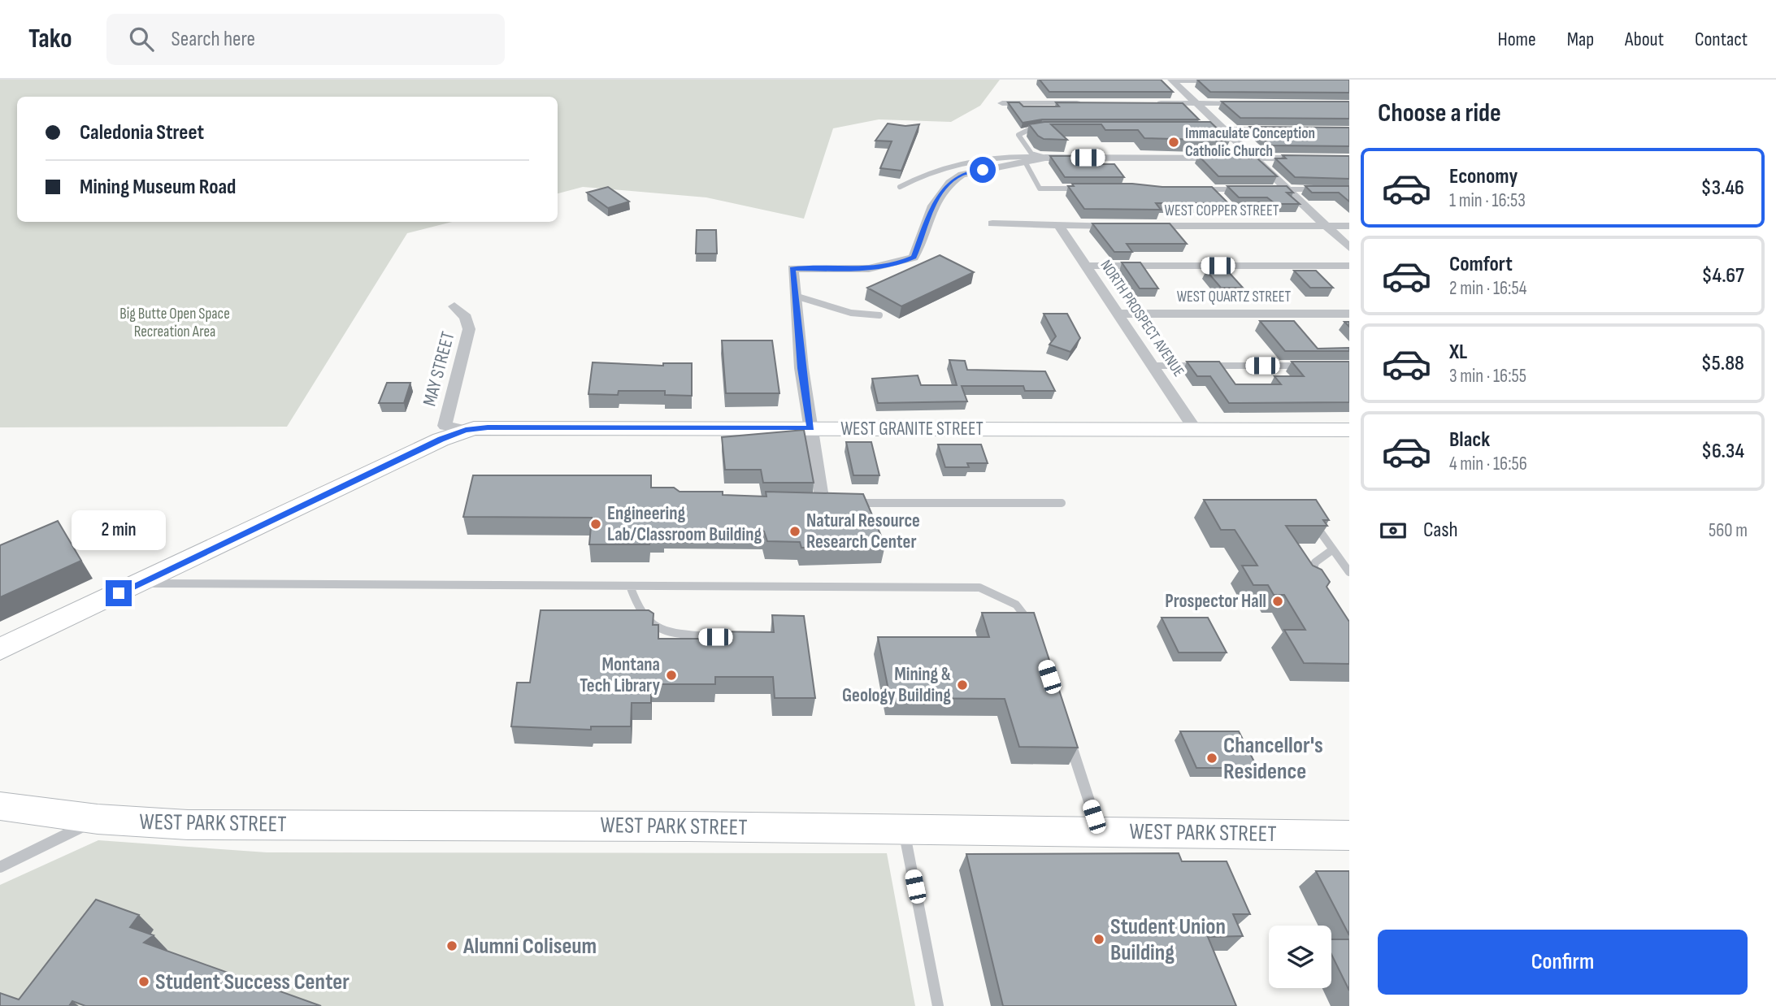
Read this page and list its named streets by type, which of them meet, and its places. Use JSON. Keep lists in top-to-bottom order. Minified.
{"streets":{"street":["WEST COPPER STREET","WEST QUARTZ STREET","NORTH PROSPECT AVENUE","MAY STREET","WEST GRANITE STREET","WEST PARK STREET"]},"crossings":[["WEST COPPER STREET","NORTH PROSPECT AVENUE"],["WEST QUARTZ STREET","NORTH PROSPECT AVENUE"],["NORTH PROSPECT AVENUE","WEST GRANITE STREET"],["MAY STREET","WEST GRANITE STREET"]],"parks":["Big Butte Open Space Recreation Area"],"places":["Immaculate Conception Catholic Church","Engineering Lab/Classroom Building","Natural Resource Research Center","Prospector Hall","Montana Tech Library","Mining & Geology Building","Chancellor's Residence","Student Union Building","Alumni Coliseum","Student Success Center"],"page":{"header":"Tako","search":"Search here","nav":["Home","Map","About","Contact"],"heading":"Choose a ride","banner":["Caledonia Street","Mining Museum Road"],"list":[{"name":"Economy","note":"1 min · 16:53","value":"$3.46"},{"name":"Comfort","note":"2 min · 16:54","value":"$4.67"},{"name":"XL","note":"3 min · 16:55","value":"$5.88"},{"name":"Black","note":"4 min · 16:56","value":"$6.34"}],"pay":["Cash","560 m"],"bubble":"2 min","buttons":"Confirm"}}
